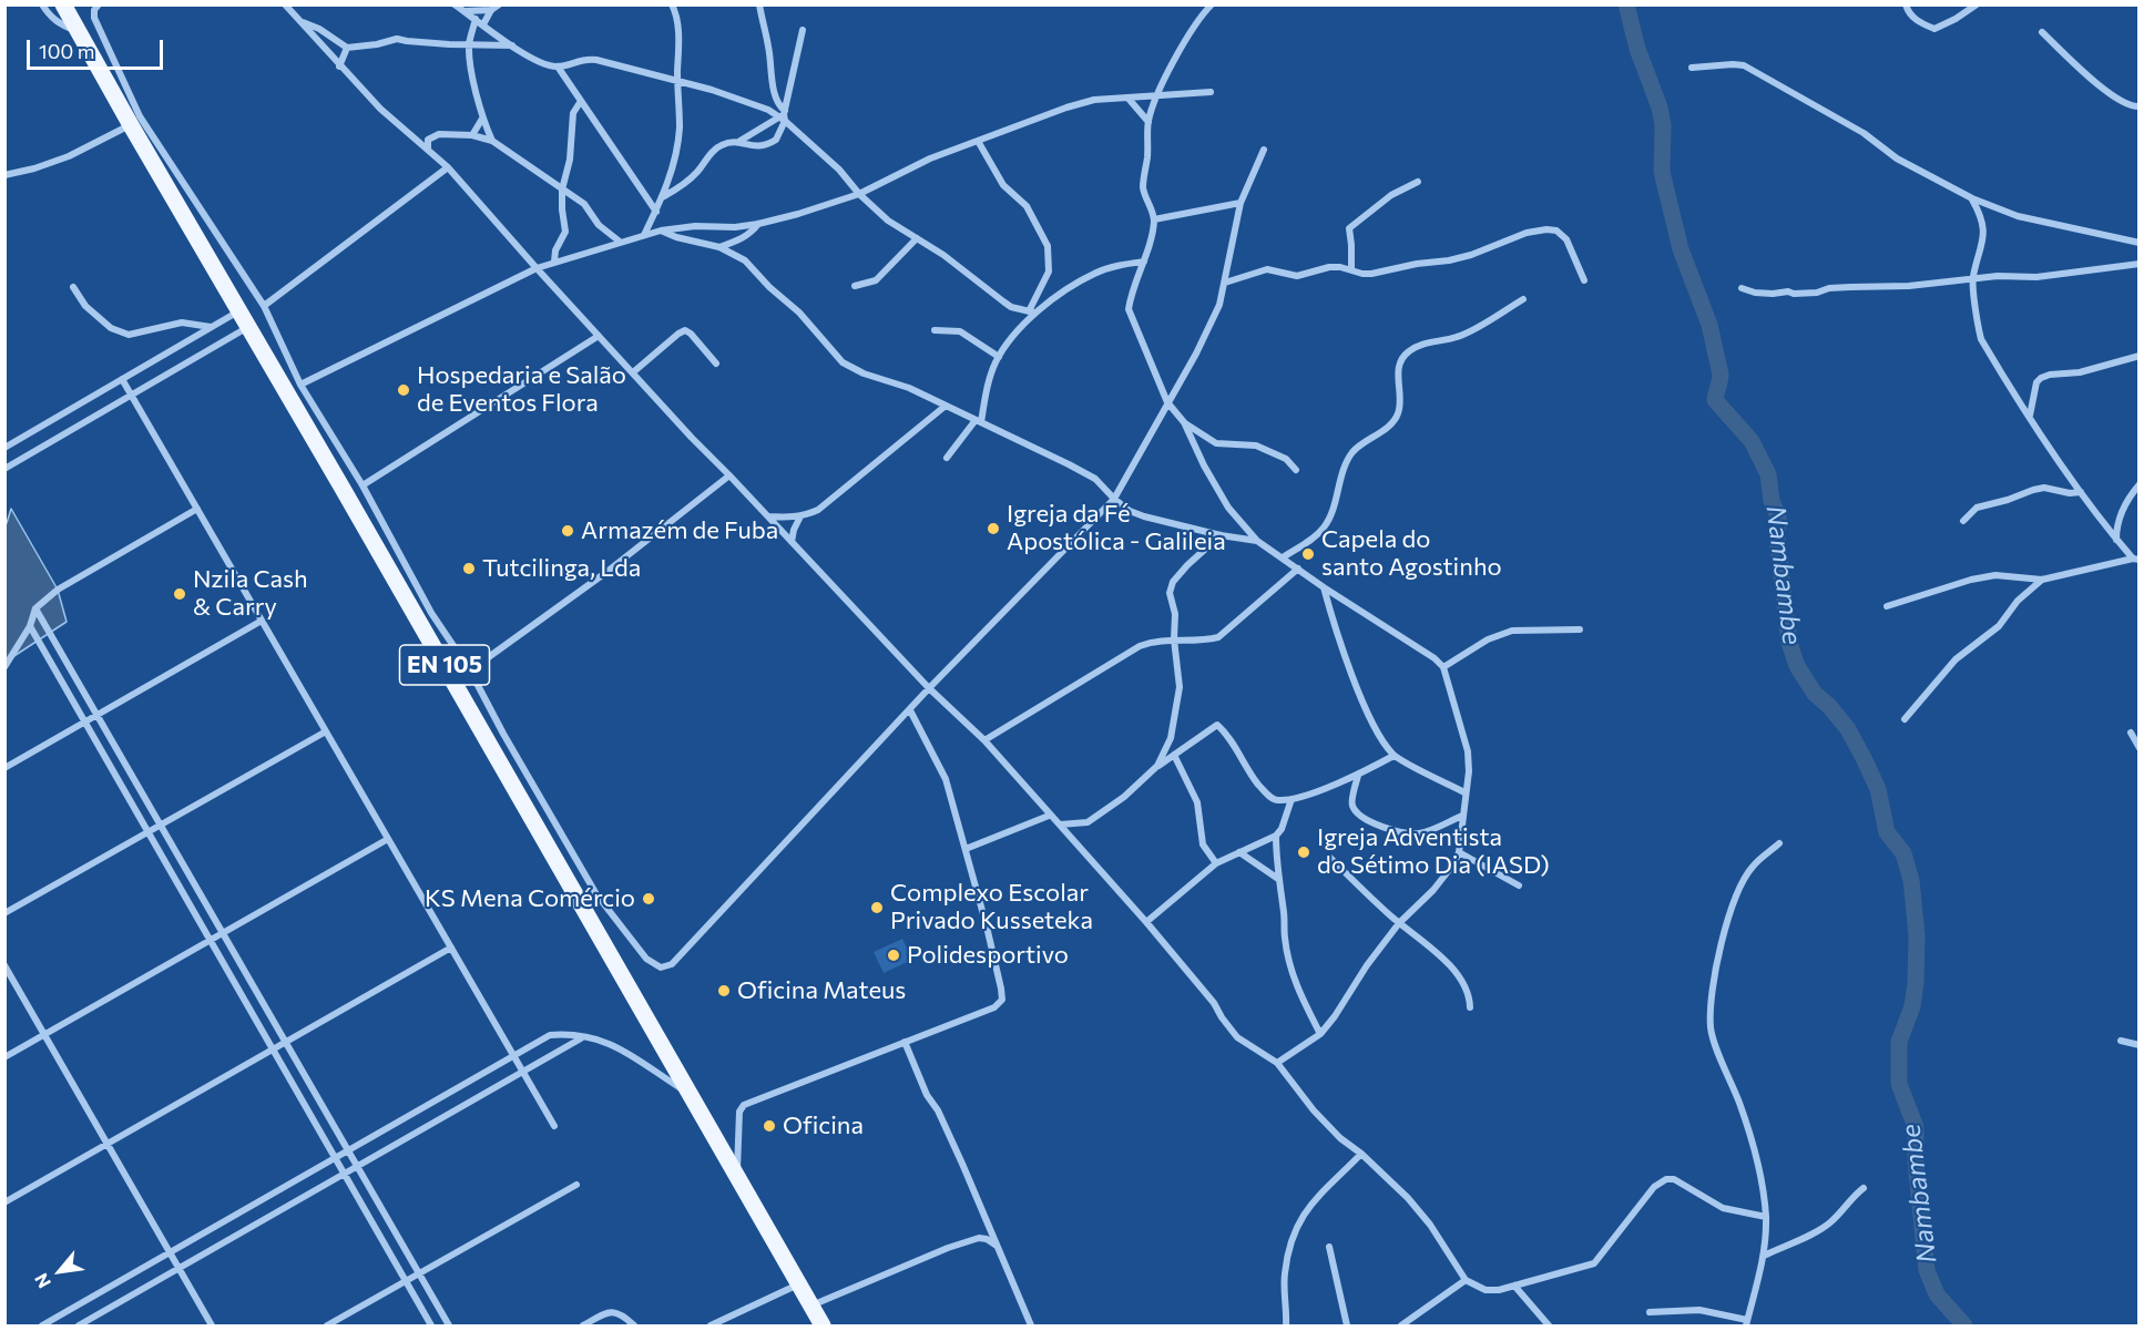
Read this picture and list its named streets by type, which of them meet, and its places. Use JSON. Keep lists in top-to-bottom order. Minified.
{"streets":{"main road":["EN 105"]},"water":["Nambambe"],"places":["Hospedaria e Salão de Eventos Flora","Igreja da Fé Apostólica - Galileia","Armazém de Fuba","Capela do santo Agostinho","Tutcilinga, Lda","Nzila Cash & Carry","Igreja Adventista do Sétimo Dia (IASD)","KS Mena Comércio","Complexo Escolar Privado Kusseteka","Polidesportivo","Oficina Mateus","Oficina"],"scale_bar":"100 m","north":"bottom left"}
